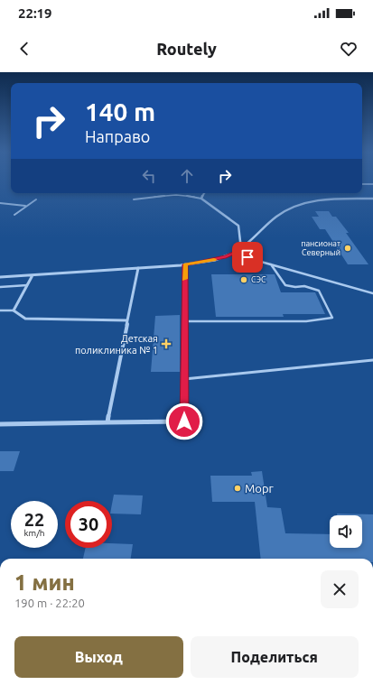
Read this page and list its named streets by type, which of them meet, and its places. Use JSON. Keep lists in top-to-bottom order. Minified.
{"places":{"other":["пансионат Северный","СЭС","Морг"],"health":["Детская поликлиника № 1"]},"page":{"status":"22:19","header":"Routely","turn":["140 m","Направо"],"speed":"22 km/h","limit":"30","heading":["1 мин","190 m · 22:20"],"buttons":["Выход","Поделиться"]}}
